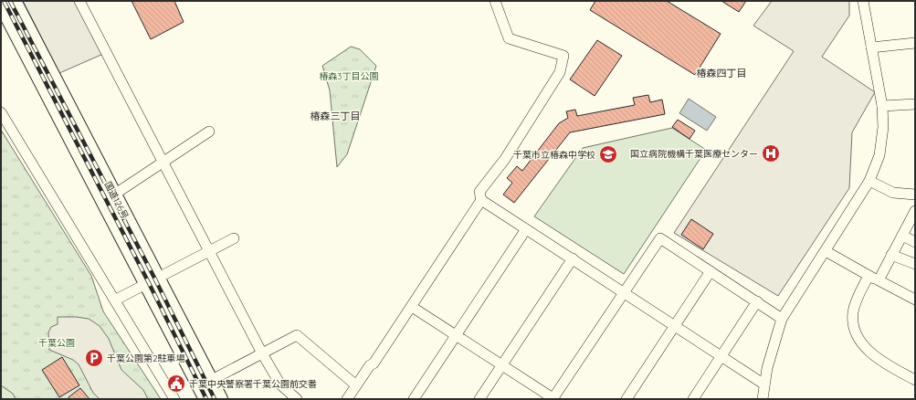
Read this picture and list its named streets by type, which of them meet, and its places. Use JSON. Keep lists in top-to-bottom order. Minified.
{"streets":{"highway":["国道126号"]},"districts":["椿森四丁目","椿森三丁目"],"parks":["椿森3丁目公園","千葉公園"],"places":{"hospital":["国立病院機構千葉医療センター"],"school or university":["千葉市立椿森中学校"],"parking":["千葉公園第2駐車場"],"public building":["千葉中央警察署千葉公園前交番"]}}
